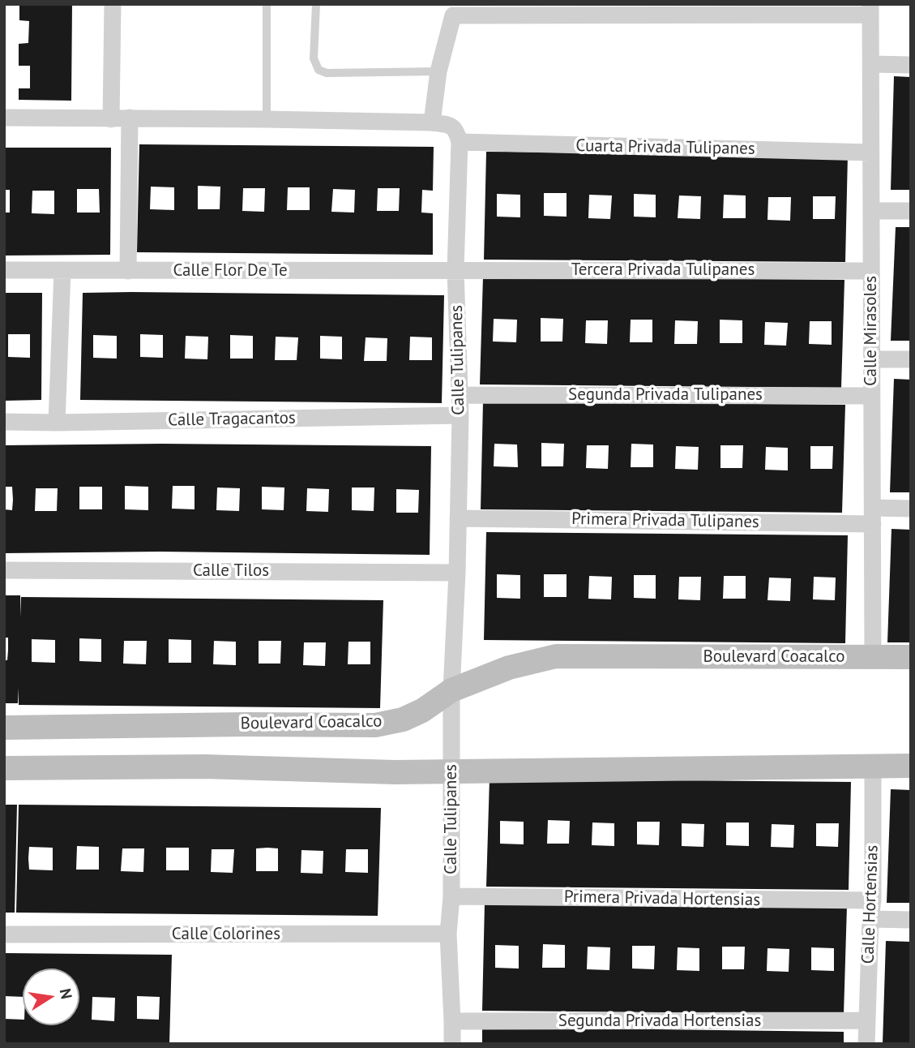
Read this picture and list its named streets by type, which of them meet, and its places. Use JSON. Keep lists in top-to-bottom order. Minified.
{"streets":{"main road":["Boulevard Coacalco"],"street":["Cuarta Privada Tulipanes","Tercera Privada Tulipanes","Calle Flor De Te","Calle Mirasoles","Calle Tulipanes","Segunda Privada Tulipanes","Calle Tragacantos","Primera Privada Tulipanes","Calle Tilos","Primera Privada Hortensias","Calle Hortensias","Calle Colorines","Segunda Privada Hortensias"]},"crossings":[["Cuarta Privada Tulipanes","Calle Mirasoles"],["Cuarta Privada Tulipanes","Calle Tulipanes"],["Tercera Privada Tulipanes","Calle Flor De Te"],["Tercera Privada Tulipanes","Calle Mirasoles"],["Tercera Privada Tulipanes","Calle Tulipanes"],["Calle Flor De Te","Calle Tulipanes"],["Calle Mirasoles","Segunda Privada Tulipanes"],["Calle Mirasoles","Primera Privada Tulipanes"],["Calle Mirasoles","Boulevard Coacalco"],["Calle Tulipanes","Segunda Privada Tulipanes"],["Calle Tulipanes","Calle Tragacantos"],["Calle Tulipanes","Primera Privada Tulipanes"],["Calle Tulipanes","Calle Tilos"],["Calle Tulipanes","Boulevard Coacalco"],["Calle Tulipanes","Primera Privada Hortensias"],["Calle Tulipanes","Calle Colorines"],["Calle Tulipanes","Segunda Privada Hortensias"],["Primera Privada Hortensias","Calle Hortensias"],["Calle Hortensias","Segunda Privada Hortensias"]],"north":"right"}
